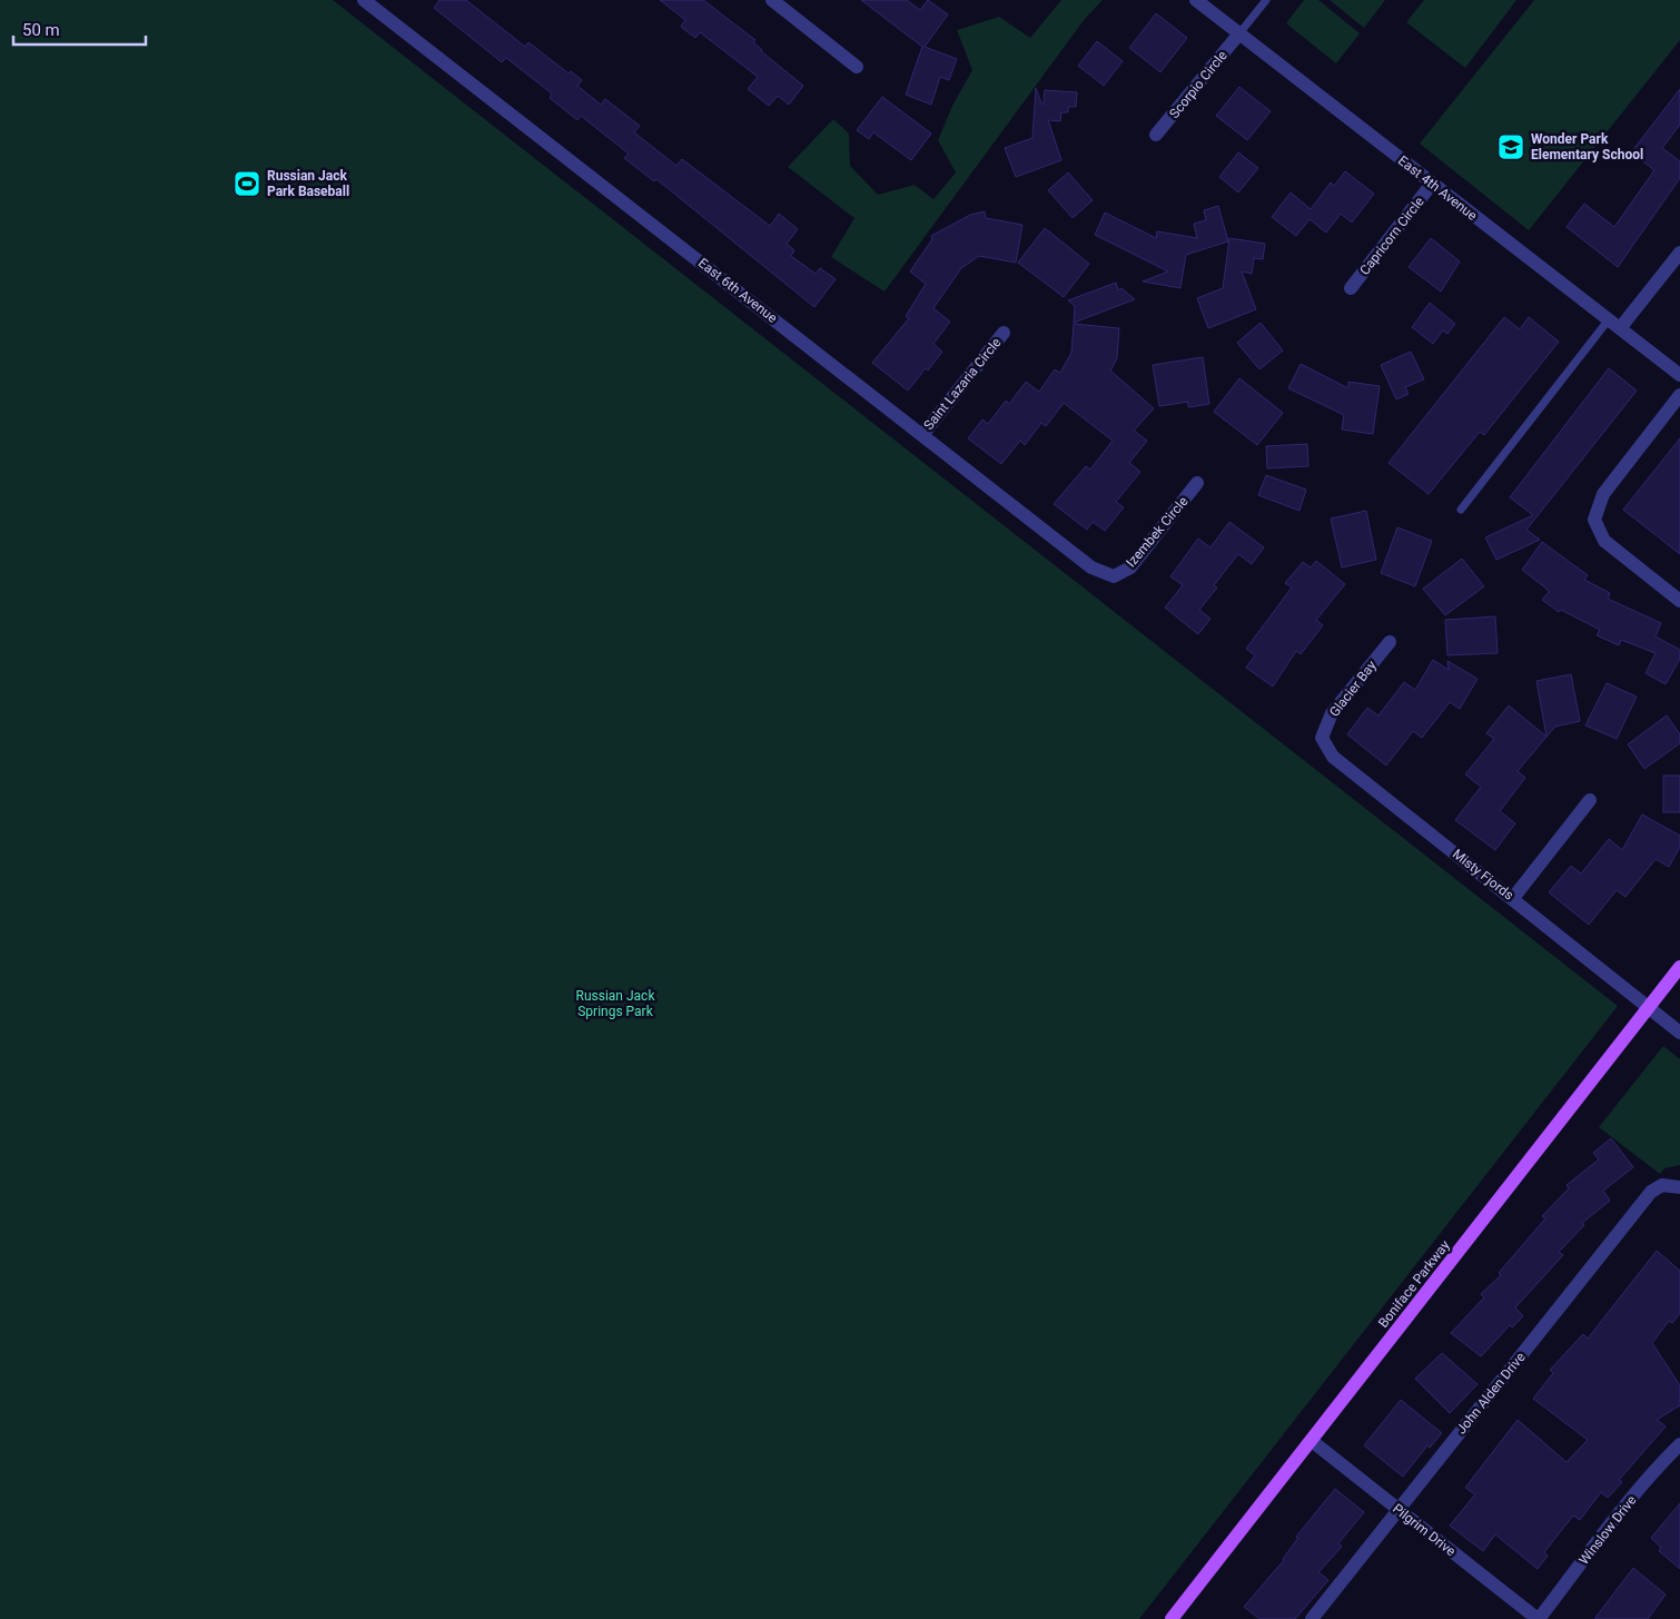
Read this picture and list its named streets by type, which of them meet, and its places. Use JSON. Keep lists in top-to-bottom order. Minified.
{"streets":{"main road":["Boniface Parkway"],"street":["Scorpio Circle","East 4th Avenue","Capricorn Circle","East 6th Avenue","Saint Lazaria Circle","Izembek Circle","Glacier Bay","Misty Fjords","John Alden Drive","Pilgrim Drive","Winslow Drive"]},"crossings":[["Scorpio Circle","East 4th Avenue"],["East 4th Avenue","Capricorn Circle"],["East 6th Avenue","Saint Lazaria Circle"],["East 6th Avenue","Izembek Circle"],["Glacier Bay","Misty Fjords"],["Misty Fjords","Boniface Parkway"],["Boniface Parkway","Pilgrim Drive"],["John Alden Drive","Pilgrim Drive"],["Pilgrim Drive","Winslow Drive"]],"parks":["Russian Jack Springs Park"],"places":{"school or university":["Wonder Park Elementary School"],"sports":["Russian Jack Park Baseball"]},"scale_bar":"50 m"}
